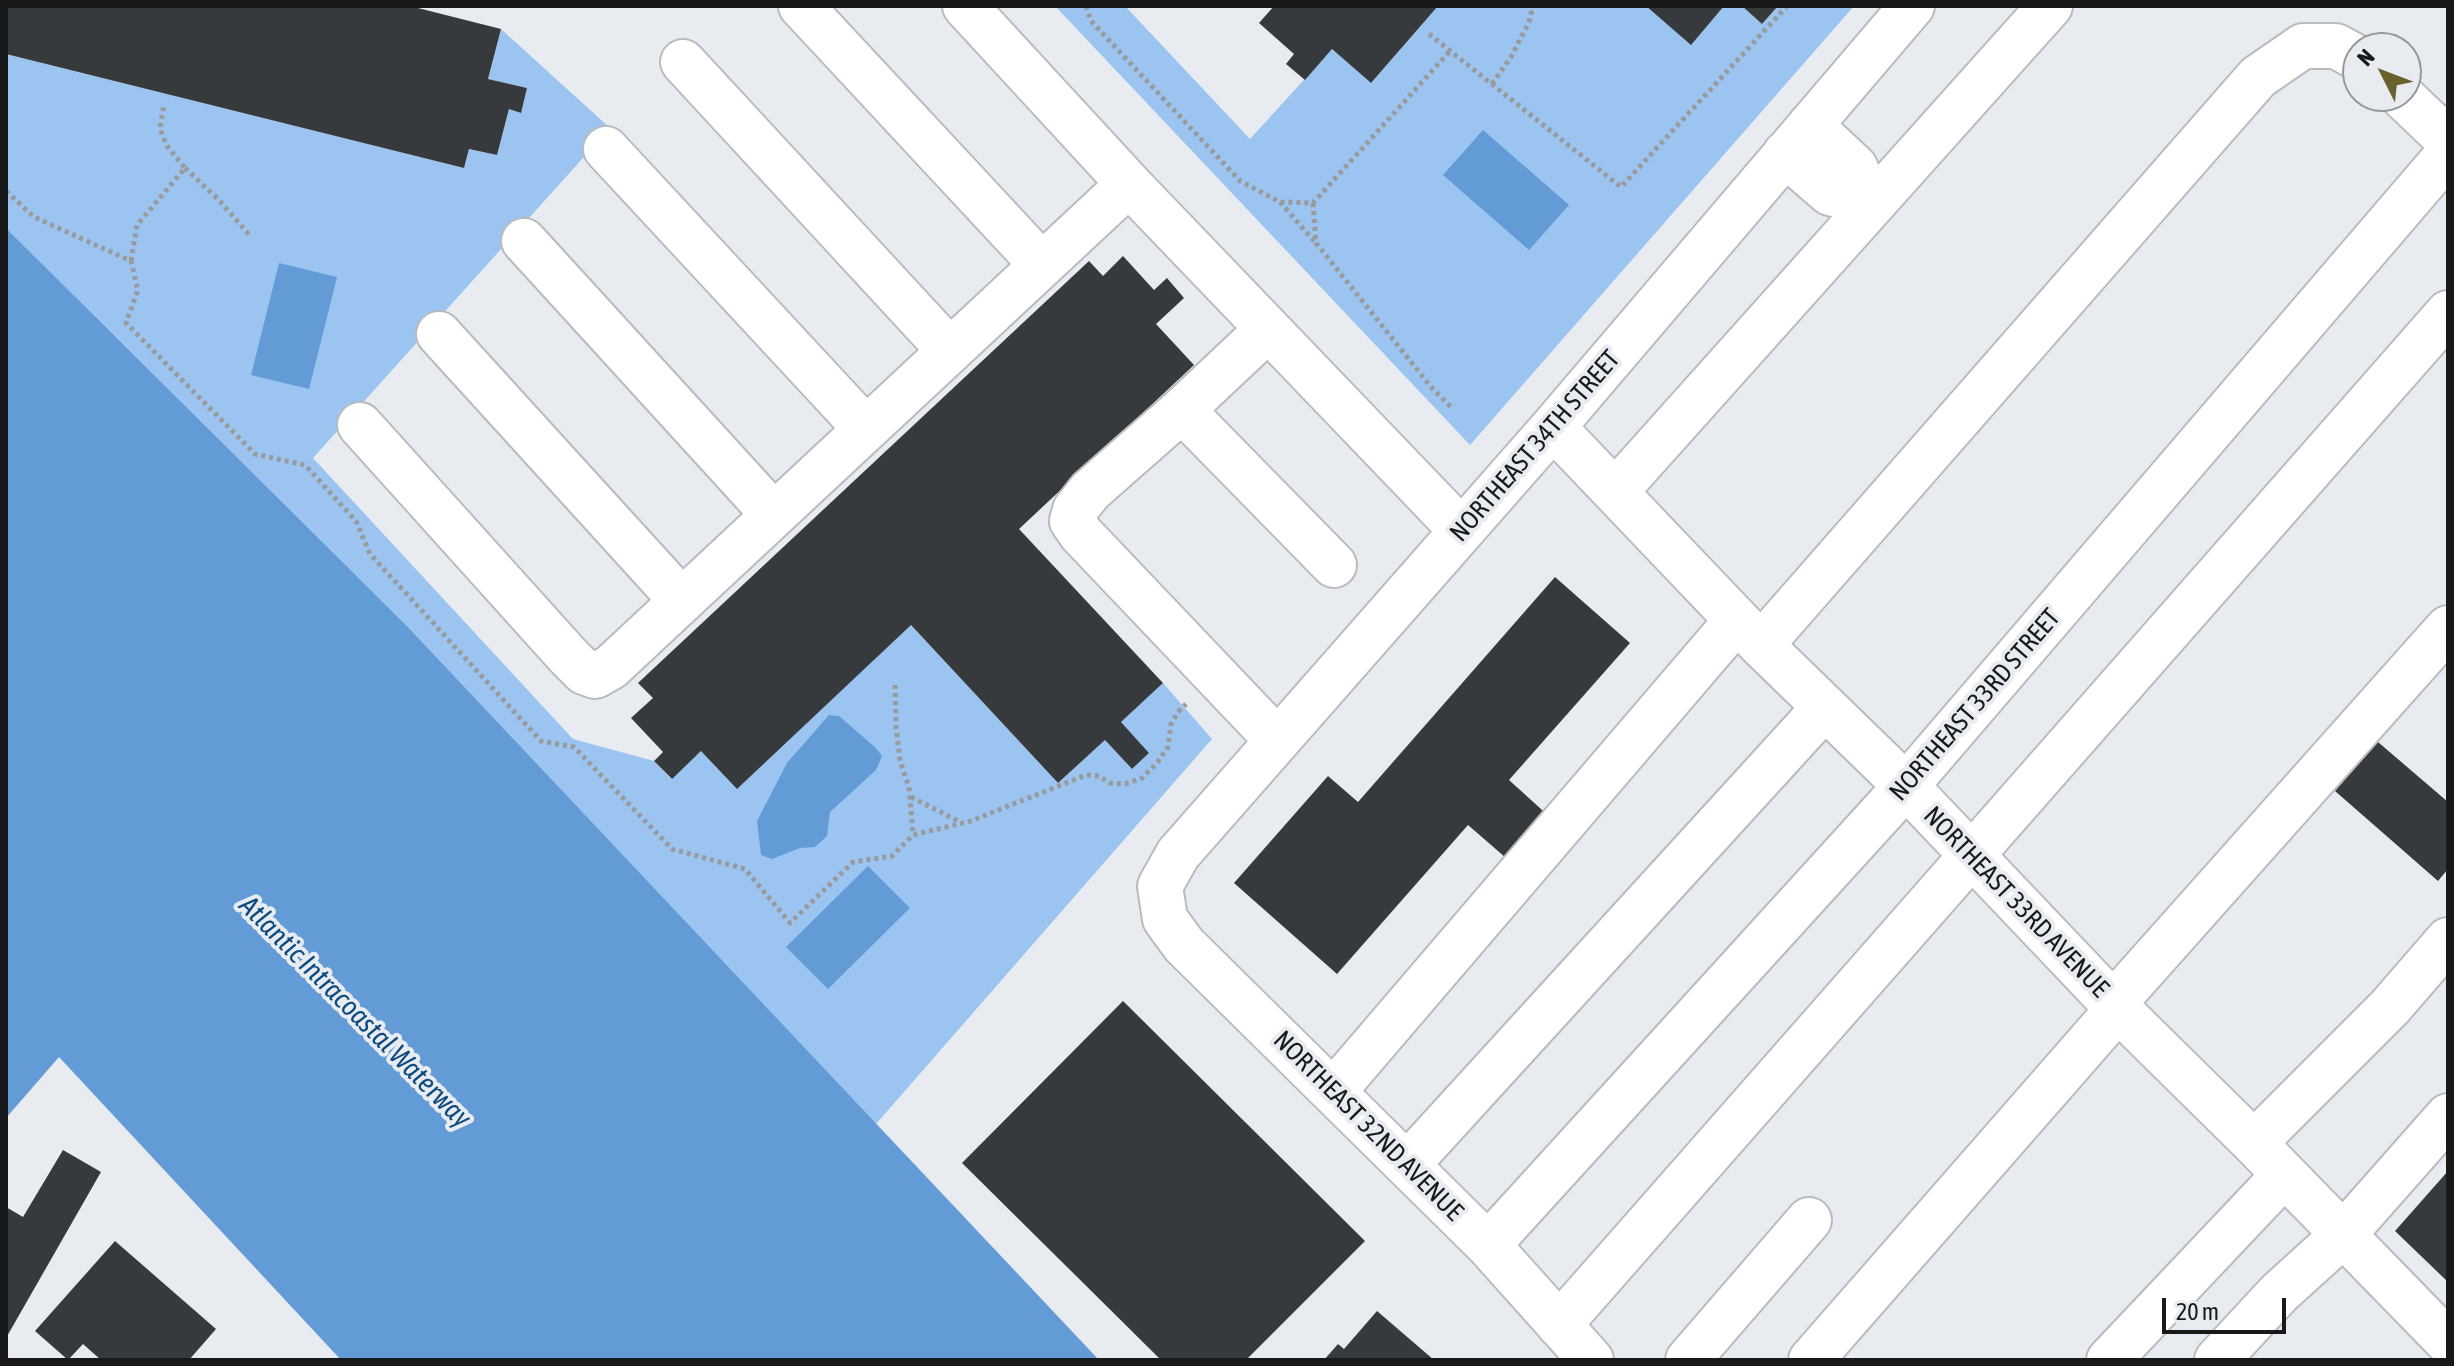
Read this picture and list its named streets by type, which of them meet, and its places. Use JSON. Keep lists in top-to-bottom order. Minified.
{"streets":{"street":["NORTHEAST 34TH STREET","NORTHEAST 33RD STREET","NORTHEAST 33RD AVENUE","NORTHEAST 32ND AVENUE"]},"crossings":[["NORTHEAST 34TH STREET","NORTHEAST 33RD AVENUE"],["NORTHEAST 34TH STREET","NORTHEAST 32ND AVENUE"],["NORTHEAST 33RD STREET","NORTHEAST 33RD AVENUE"],["NORTHEAST 33RD STREET","NORTHEAST 32ND AVENUE"]],"water":["Atlantic Intracoastal Waterway"],"scale_bar":"20 m","north":"top left"}
